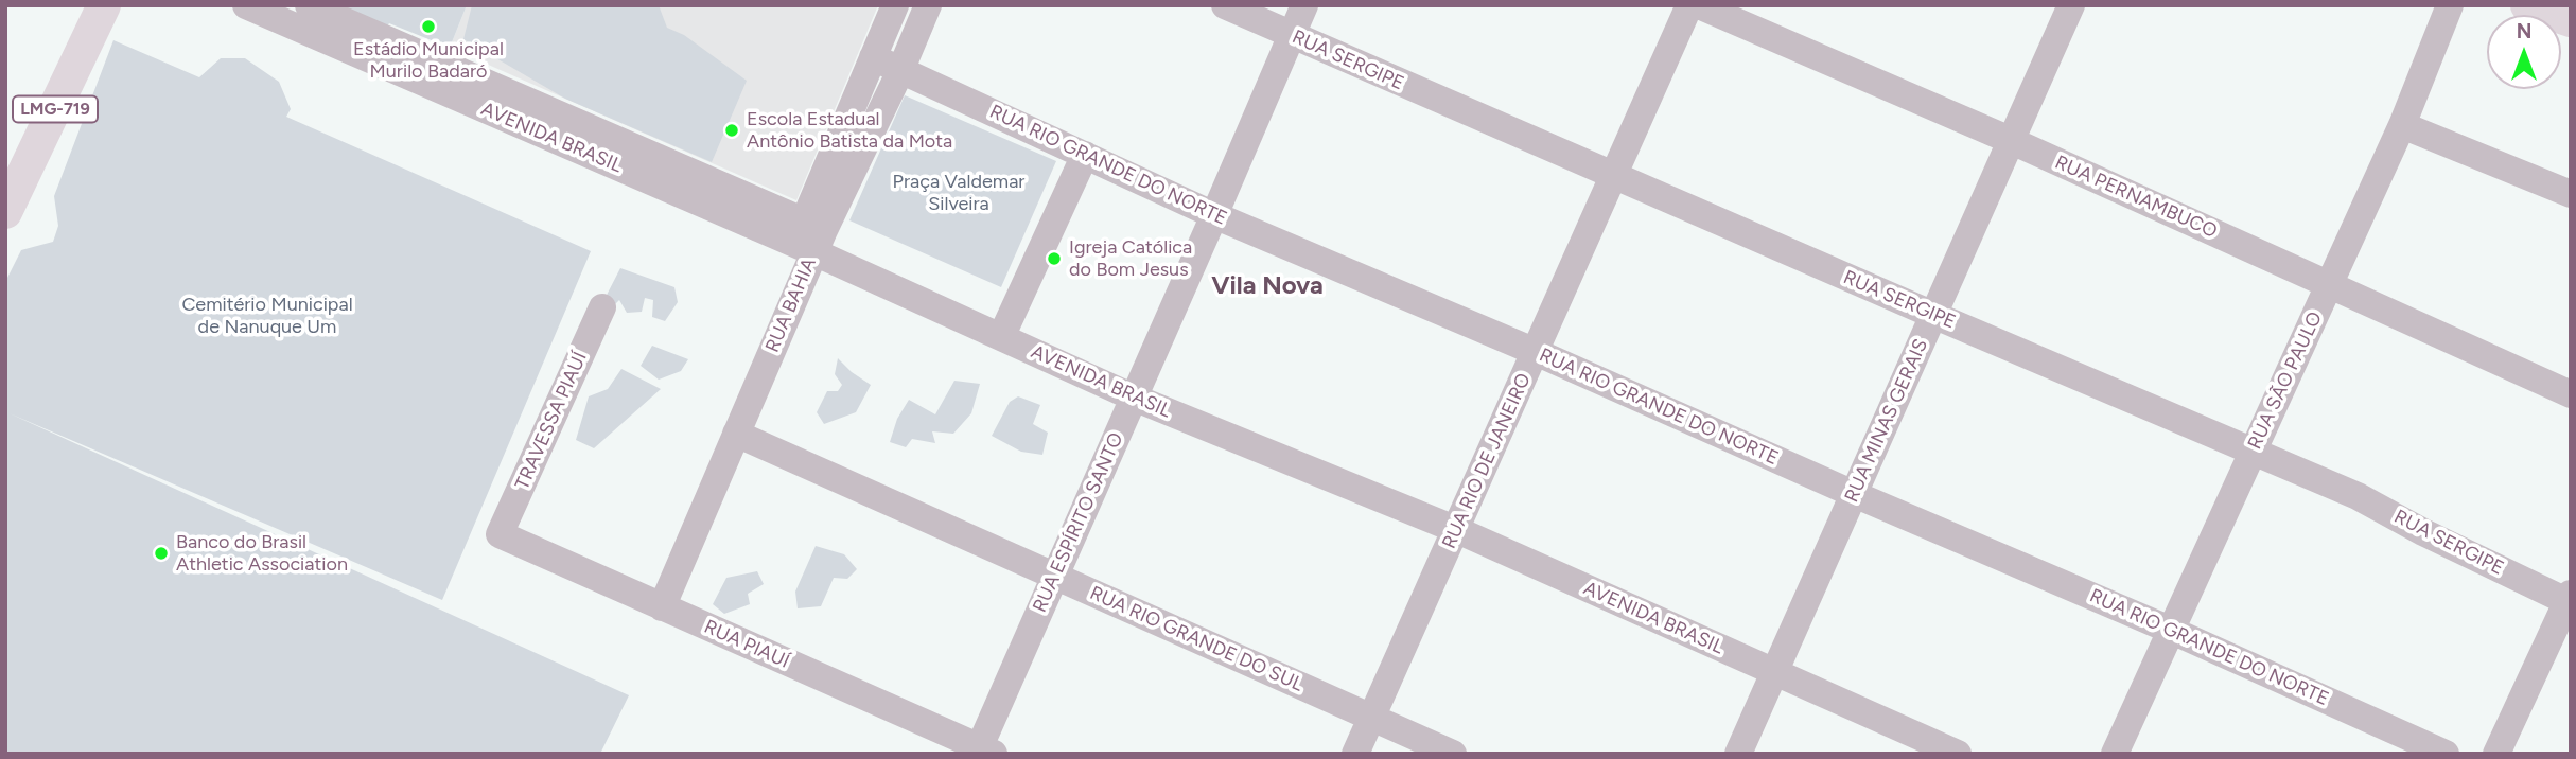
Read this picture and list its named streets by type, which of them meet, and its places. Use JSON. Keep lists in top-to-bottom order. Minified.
{"streets":{"main road":["LMG-719"],"street":["RUA SERGIPE","AVENIDA BRASIL","RUA RIO GRANDE DO NORTE","RUA PERNAMBUCO","RUA BAHIA","RUA SÃO PAULO","TRAVESSA PIAUÍ","RUA MINAS GERAIS","RUA RIO DE JANEIRO","RUA ESPÍRITO SANTO","RUA RIO GRANDE DO SUL","RUA PIAUÍ"]},"crossings":[["RUA SERGIPE","RUA SÃO PAULO"],["RUA SERGIPE","RUA MINAS GERAIS"],["RUA SERGIPE","RUA RIO DE JANEIRO"],["RUA SERGIPE","RUA ESPÍRITO SANTO"],["AVENIDA BRASIL","RUA BAHIA"],["AVENIDA BRASIL","RUA MINAS GERAIS"],["AVENIDA BRASIL","RUA RIO DE JANEIRO"],["AVENIDA BRASIL","RUA ESPÍRITO SANTO"],["RUA RIO GRANDE DO NORTE","RUA BAHIA"],["RUA RIO GRANDE DO NORTE","RUA SÃO PAULO"],["RUA RIO GRANDE DO NORTE","RUA MINAS GERAIS"],["RUA RIO GRANDE DO NORTE","RUA RIO DE JANEIRO"],["RUA RIO GRANDE DO NORTE","RUA ESPÍRITO SANTO"],["RUA PERNAMBUCO","RUA SÃO PAULO"],["RUA PERNAMBUCO","RUA MINAS GERAIS"],["RUA BAHIA","RUA RIO GRANDE DO SUL"],["RUA BAHIA","RUA PIAUÍ"],["TRAVESSA PIAUÍ","RUA PIAUÍ"],["RUA RIO DE JANEIRO","RUA RIO GRANDE DO SUL"],["RUA ESPÍRITO SANTO","RUA RIO GRANDE DO SUL"],["RUA ESPÍRITO SANTO","RUA PIAUÍ"]],"districts":["Vila Nova"],"parks":["Praça Valdemar Silveira","Cemitério Municipal de Nanuque Um"],"places":["Estádio Municipal Murilo Badaró","Escola Estadual Antônio Batista da Mota","Igreja Católica do Bom Jesus","Banco do Brasil Athletic Association"],"north":"top"}
